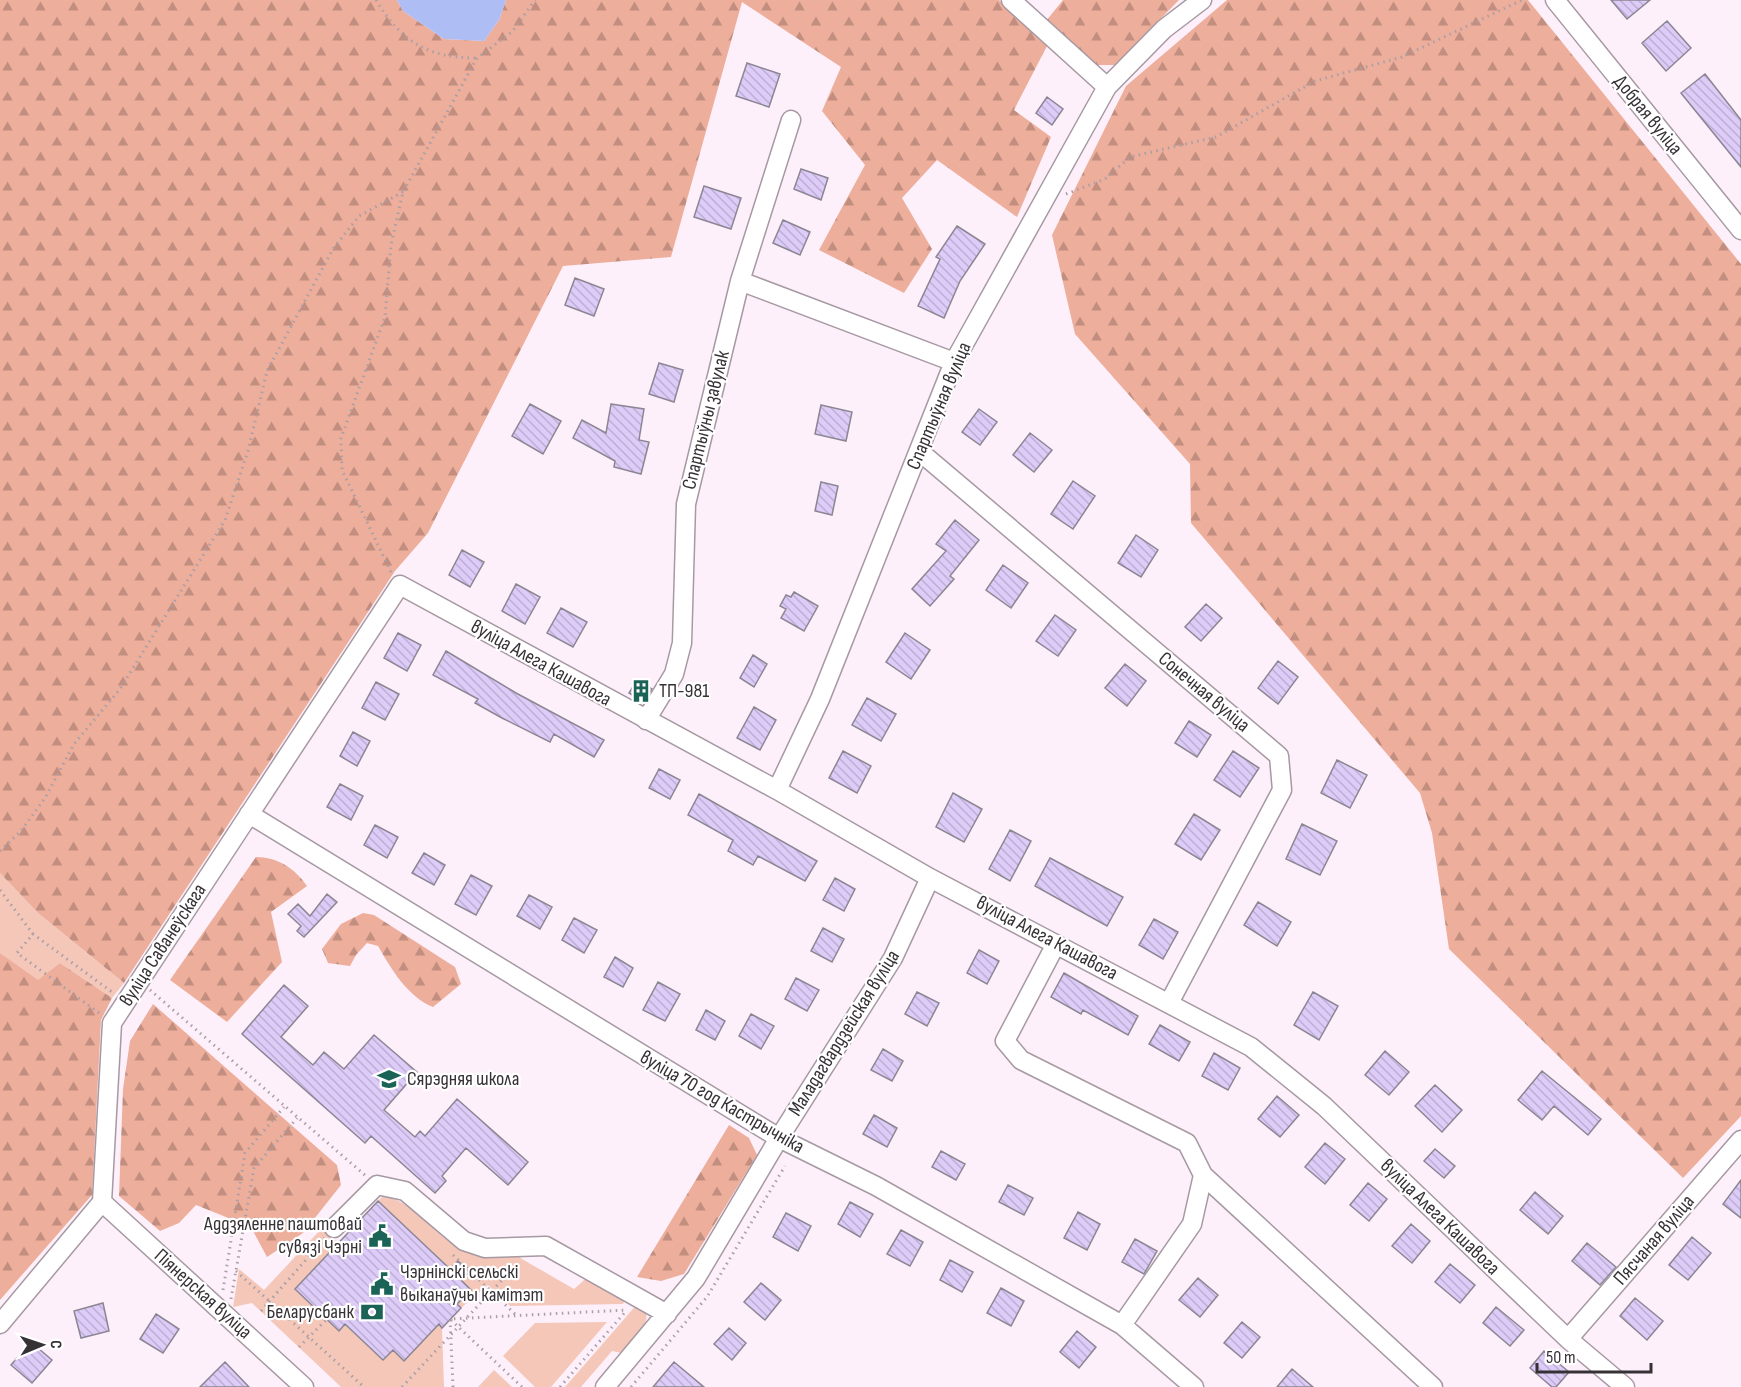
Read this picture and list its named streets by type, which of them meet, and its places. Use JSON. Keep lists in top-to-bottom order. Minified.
{"streets":{"street":["Добрая вуліца","Спартыўная вуліца","Спартыўны завулак","вуліца Алега Кашавога","Сонечная вуліца","вуліца Саванеўскага","Маладагвардзейская вуліца","вуліца 70 год Кастрычніка","Пясчаная вуліца","Піянерская вуліца"]},"crossings":[["Спартыўная вуліца","вуліца Алега Кашавога"],["Спартыўная вуліца","Сонечная вуліца"],["Спартыўны завулак","вуліца Алега Кашавога"],["вуліца Алега Кашавога","Сонечная вуліца"],["вуліца Алега Кашавога","вуліца Саванеўскага"],["вуліца Алега Кашавога","Маладагвардзейская вуліца"],["вуліца Алега Кашавога","Пясчаная вуліца"],["вуліца Саванеўскага","вуліца 70 год Кастрычніка"],["вуліца Саванеўскага","Піянерская вуліца"],["Маладагвардзейская вуліца","вуліца 70 год Кастрычніка"]],"places":{"building":["ТП-981"],"school or university":["Сярэдняя школа"],"public building":["Аддзяленне паштовай сувязі Чэрні","Чэрнінскі сельскі выканаўчы камітэт"],"bank":["Беларусбанк"]},"scale_bar":"50 m","north":"right"}
